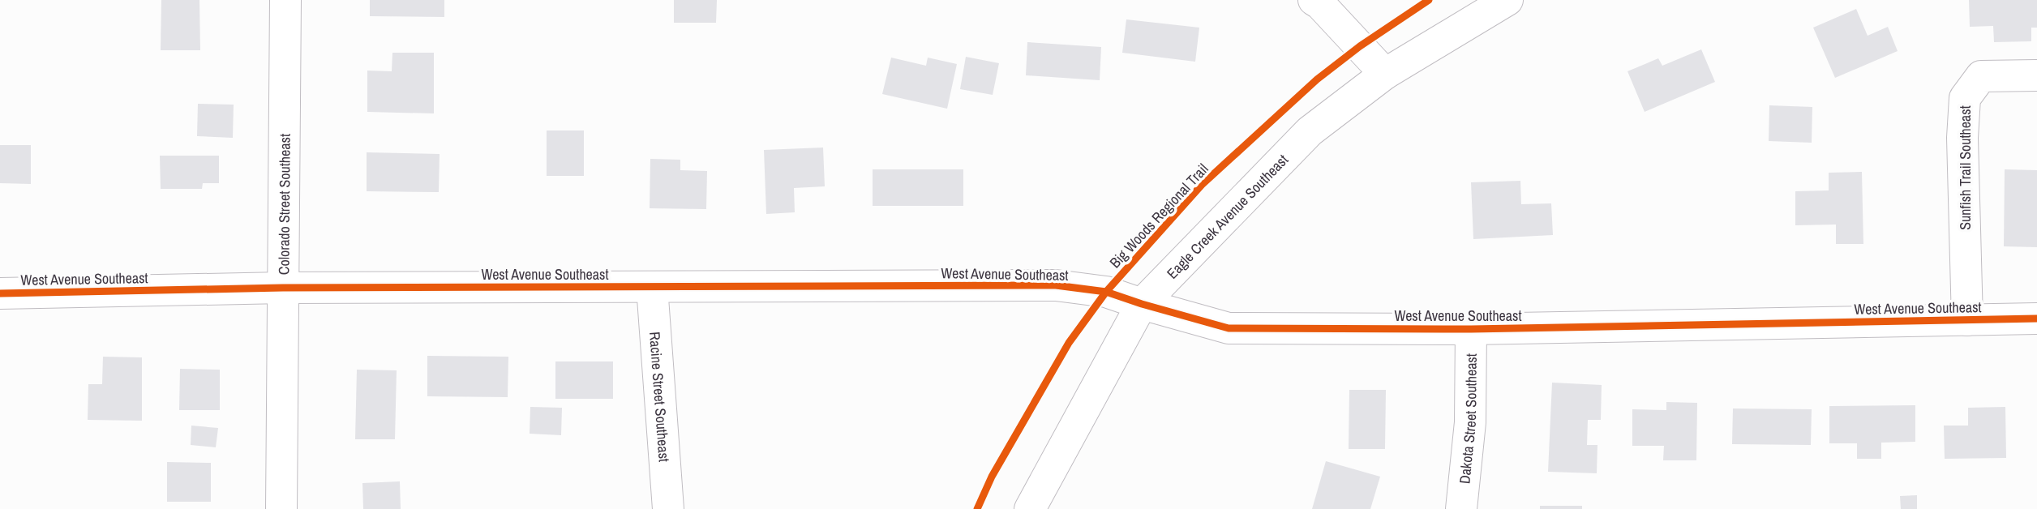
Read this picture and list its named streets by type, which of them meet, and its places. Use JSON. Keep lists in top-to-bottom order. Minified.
{"streets":{"street":["Sunfish Trail Southeast","Colorado Street Southeast","Eagle Creek Avenue Southeast","West Avenue Southeast","Racine Street Southeast","Dakota Street Southeast"],"cycle path":["Big Woods Regional Trail"]},"crossings":[["Sunfish Trail Southeast","West Avenue Southeast"],["Colorado Street Southeast","West Avenue Southeast"],["Eagle Creek Avenue Southeast","West Avenue Southeast"],["West Avenue Southeast","Racine Street Southeast"],["West Avenue Southeast","Dakota Street Southeast"]]}
